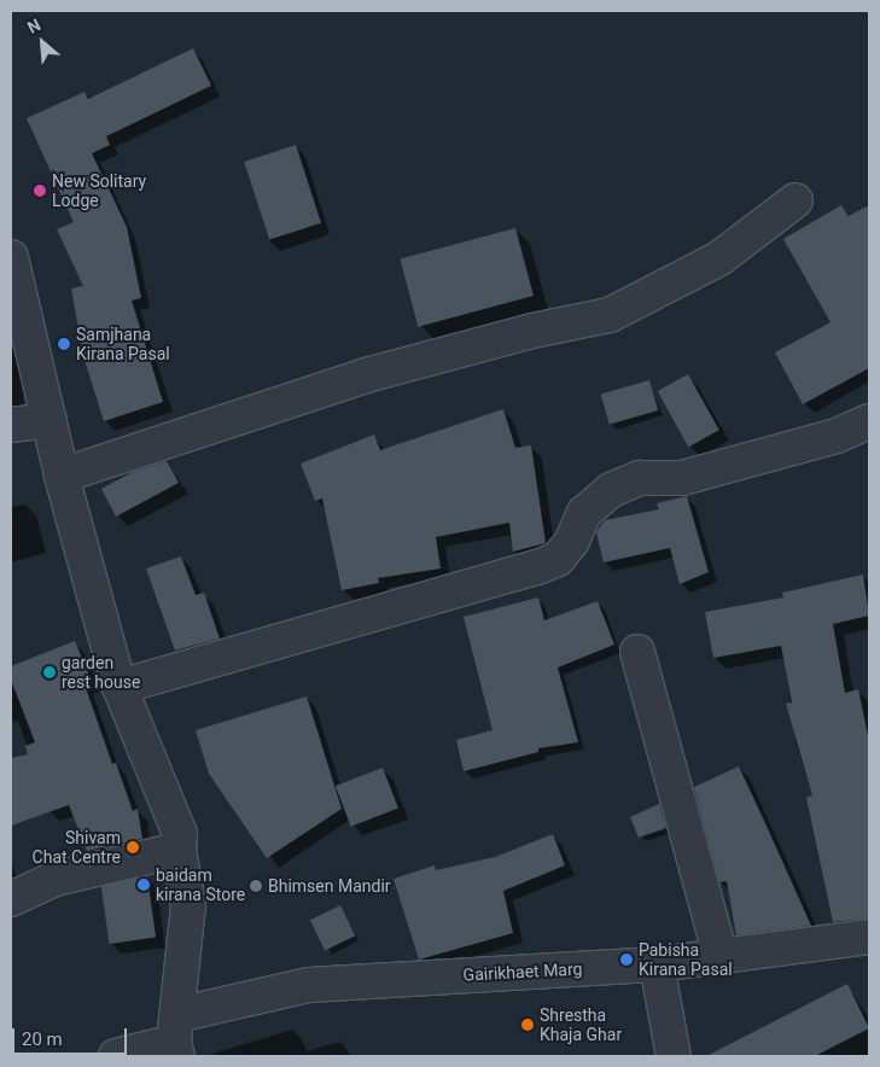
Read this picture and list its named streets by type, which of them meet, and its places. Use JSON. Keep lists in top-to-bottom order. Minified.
{"streets":{"street":["Gairikhaet Marg"]},"places":["New Solitary Lodge","Samjhana Kirana Pasal","garden rest house","Shivam Chat Centre","baidam kirana Store","Bhimsen Mandir","Pabisha Kirana Pasal","Shrestha Khaja Ghar"],"scale_bar":"20 m","north":"top left"}
